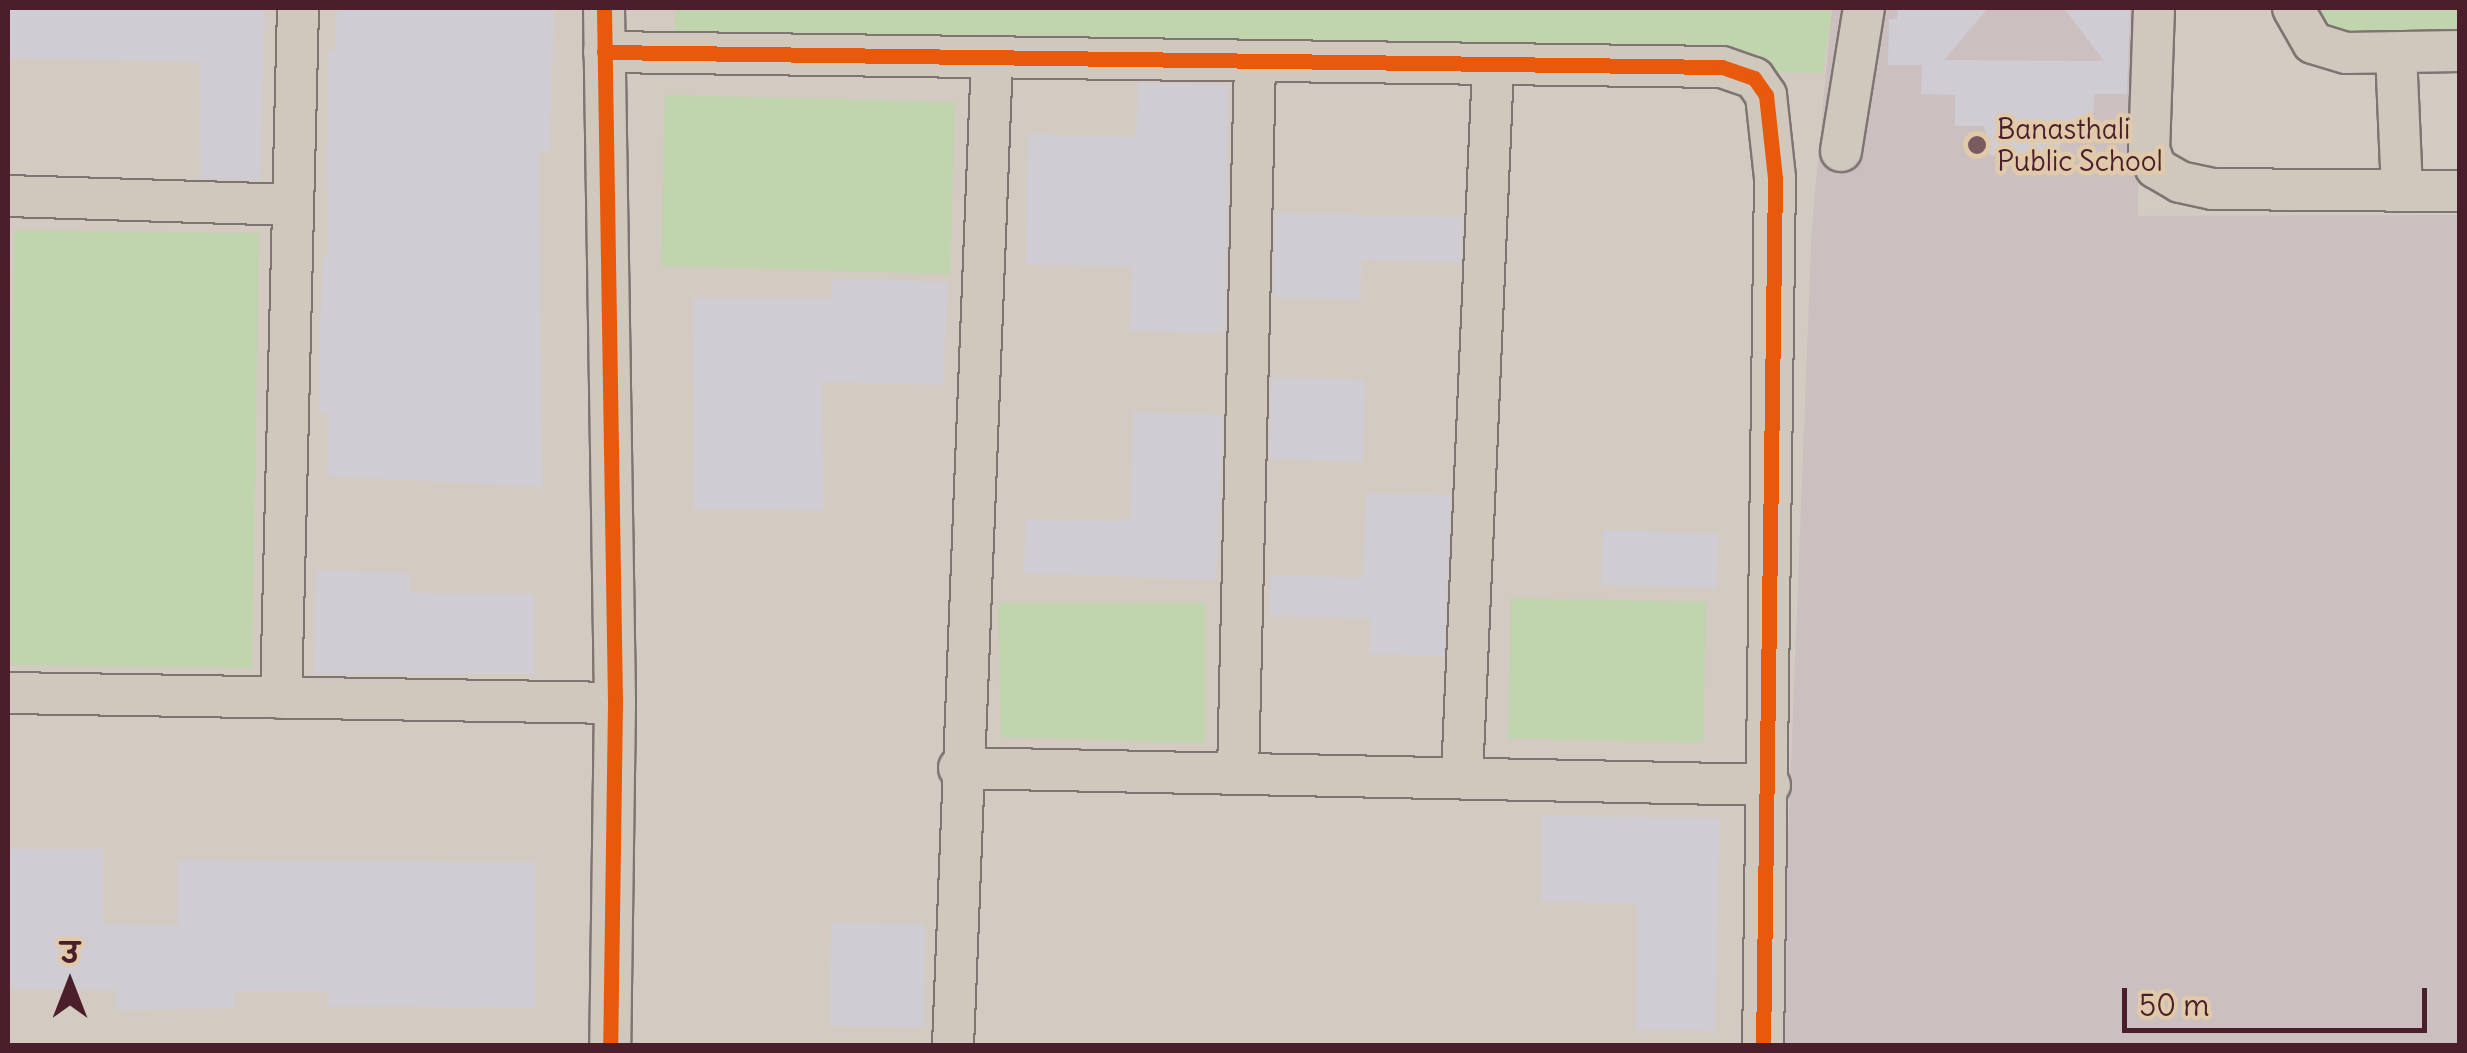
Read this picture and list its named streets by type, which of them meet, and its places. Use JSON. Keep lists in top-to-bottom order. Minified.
{"places":["Banasthali Public School"],"scale_bar":"50 m","north":"top"}
